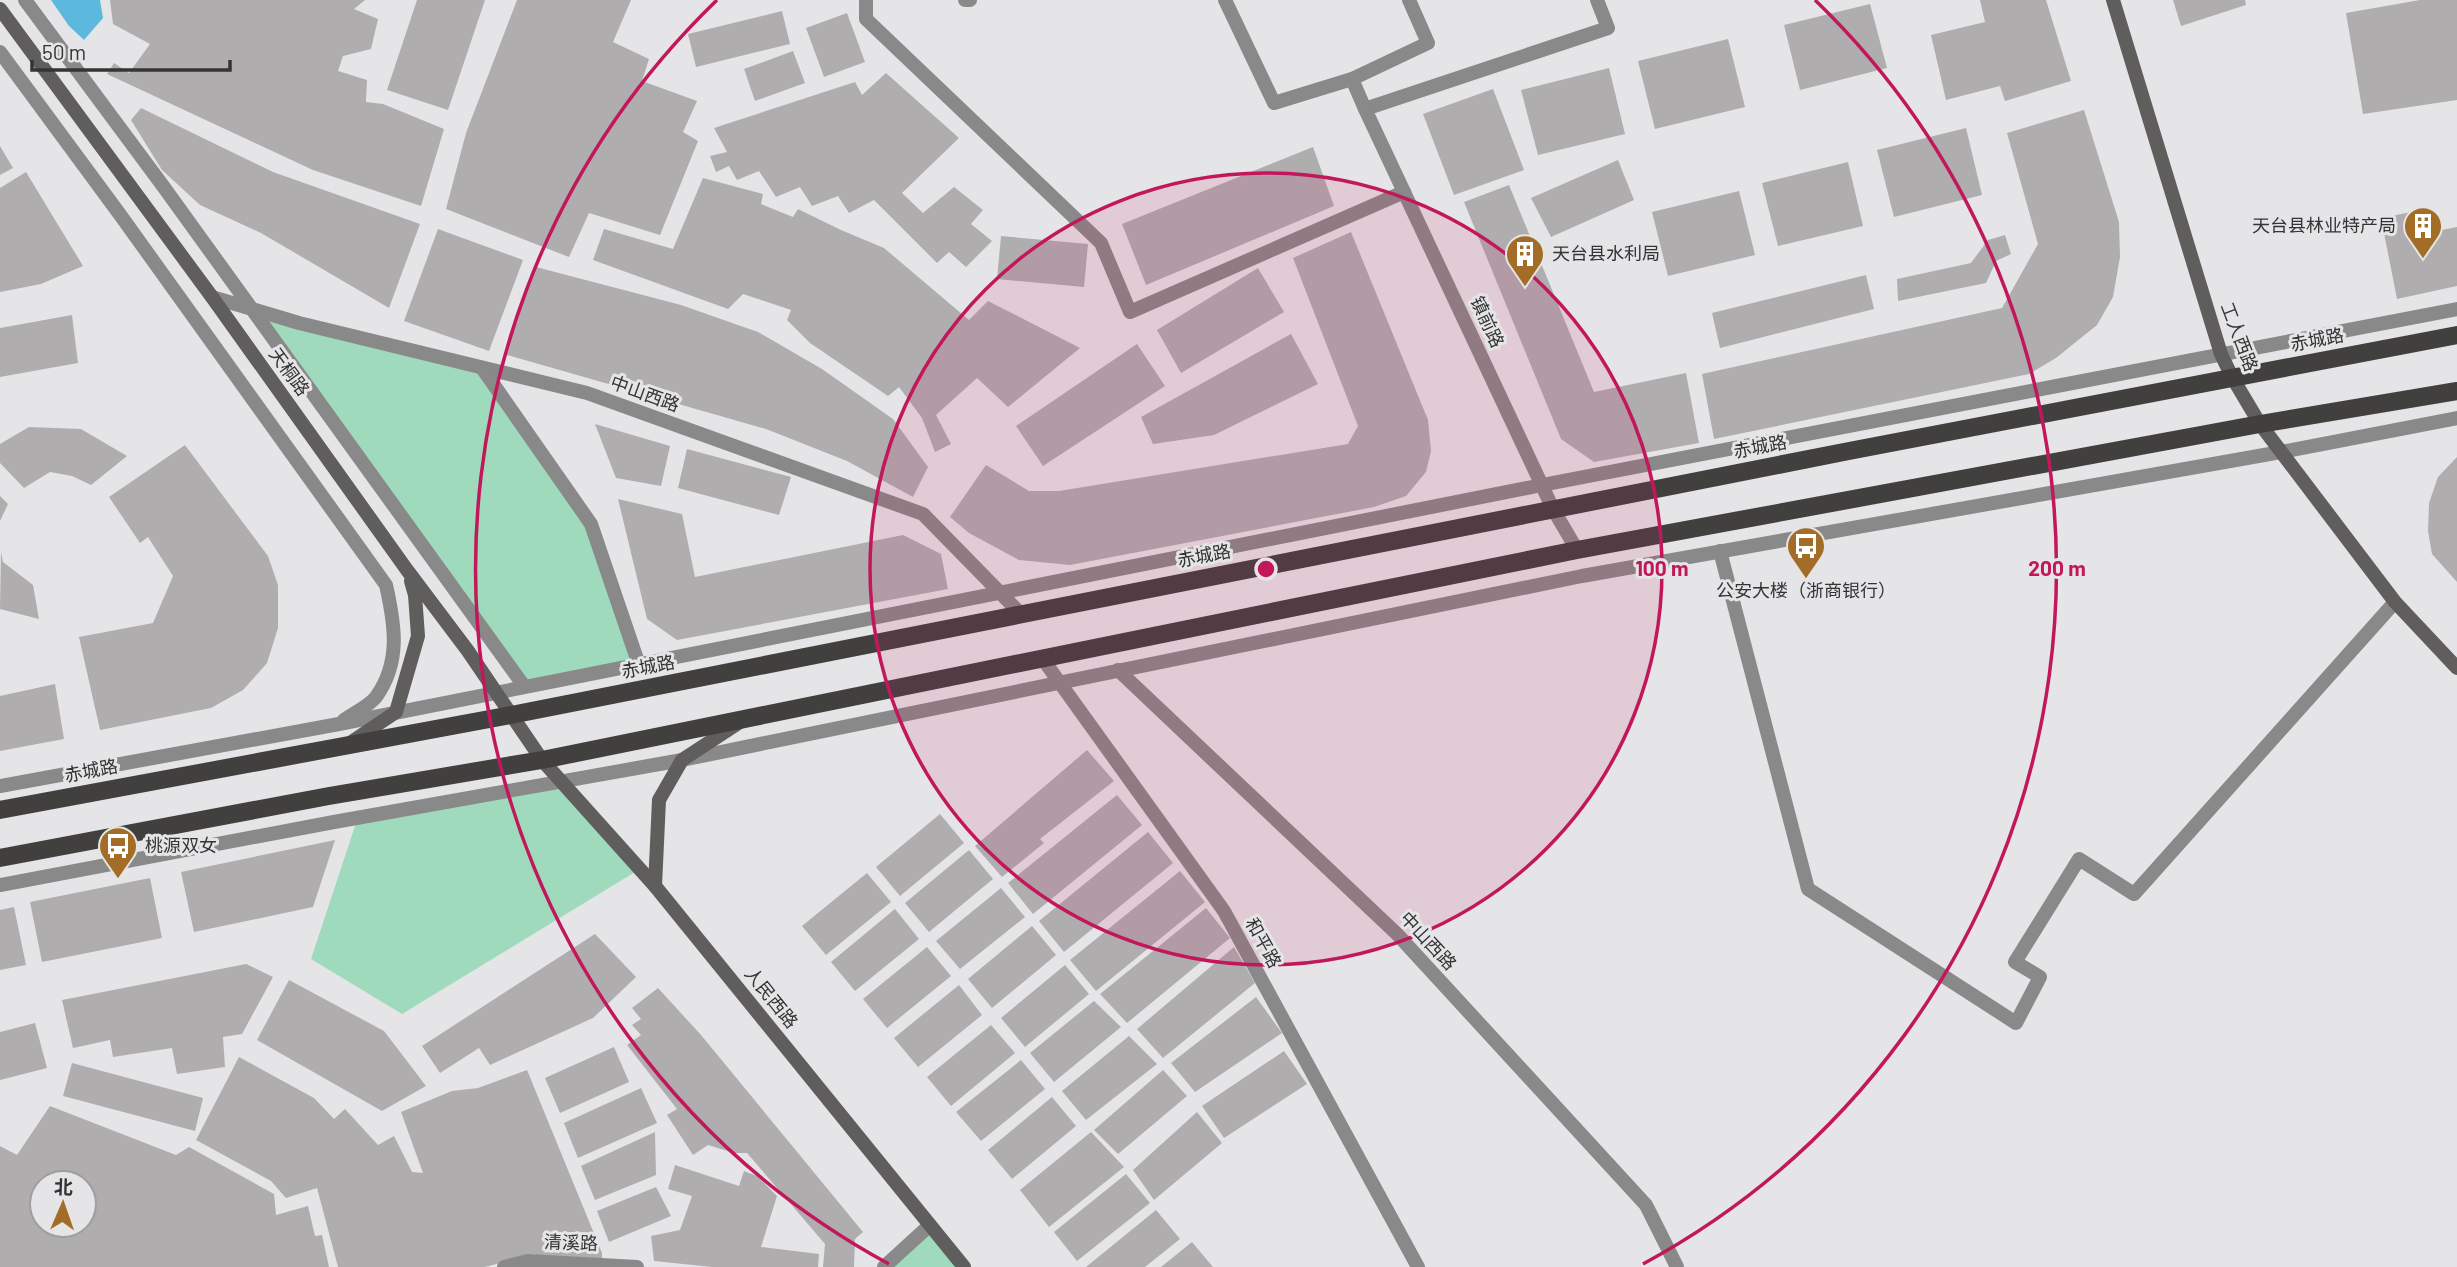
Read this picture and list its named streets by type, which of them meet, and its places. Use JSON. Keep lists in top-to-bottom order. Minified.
{"streets":{"main road":["工人西路","赤城路","天桐路","人民西路"],"street":["镇前路","中山西路","和平路","清溪路"]},"crossings":[["镇前路","赤城路"],["工人西路","赤城路"],["赤城路","天桐路"],["赤城路","中山西路"],["天桐路","中山西路"],["天桐路","人民西路"]],"places":{"building":["天台县林业特产局","天台县水利局"],"bus stop":["公安大楼（浙商银行）","桃源双女"]},"scale_bar":"50 m","north":"top","rings":["100 m","200 m"]}
